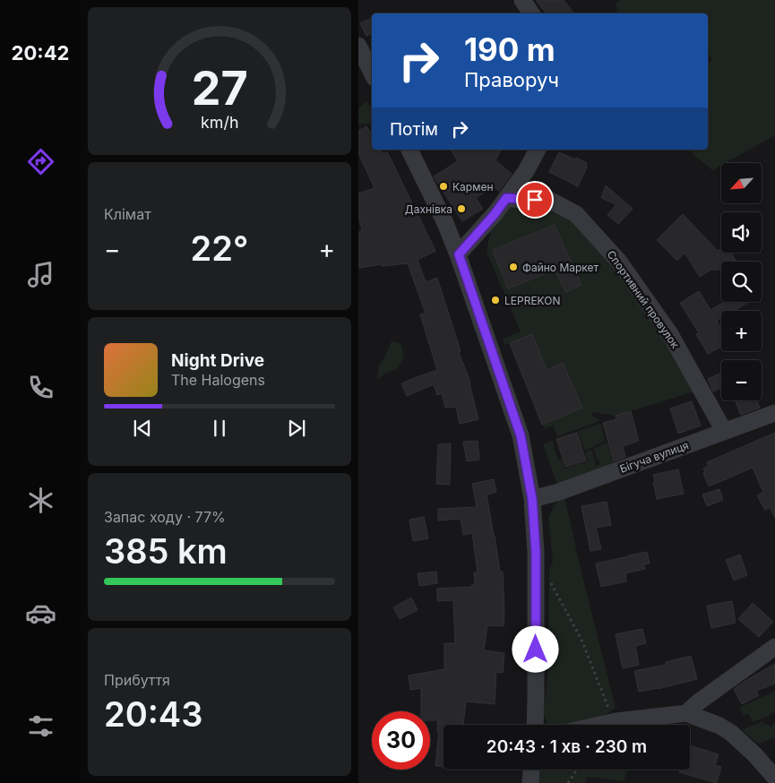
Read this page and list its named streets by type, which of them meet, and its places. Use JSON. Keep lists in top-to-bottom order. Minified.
{"streets":{"street":["Спортивний провулок","Бігуча вулиця"]},"crossings":[["Спортивний провулок","Бігуча вулиця"]],"places":["Кармен","Дахнівка","Файно Маркет","LEPREKON"],"north":"bottom left","page":{"tabs":"20:42","turn":["190 m","Праворуч"],"then":"Потім","tile":["Клімат",["Запас ходу · 77%","385 km"],["Прибуття","20:43"]],"map_buttons":["+","−"],"heat":["−","22°","+"],"song":["Night Drive","The Halogens"],"limit":"30","trip":"20:43 · 1 хв · 230 m","gauge":["27","km/h"]}}
